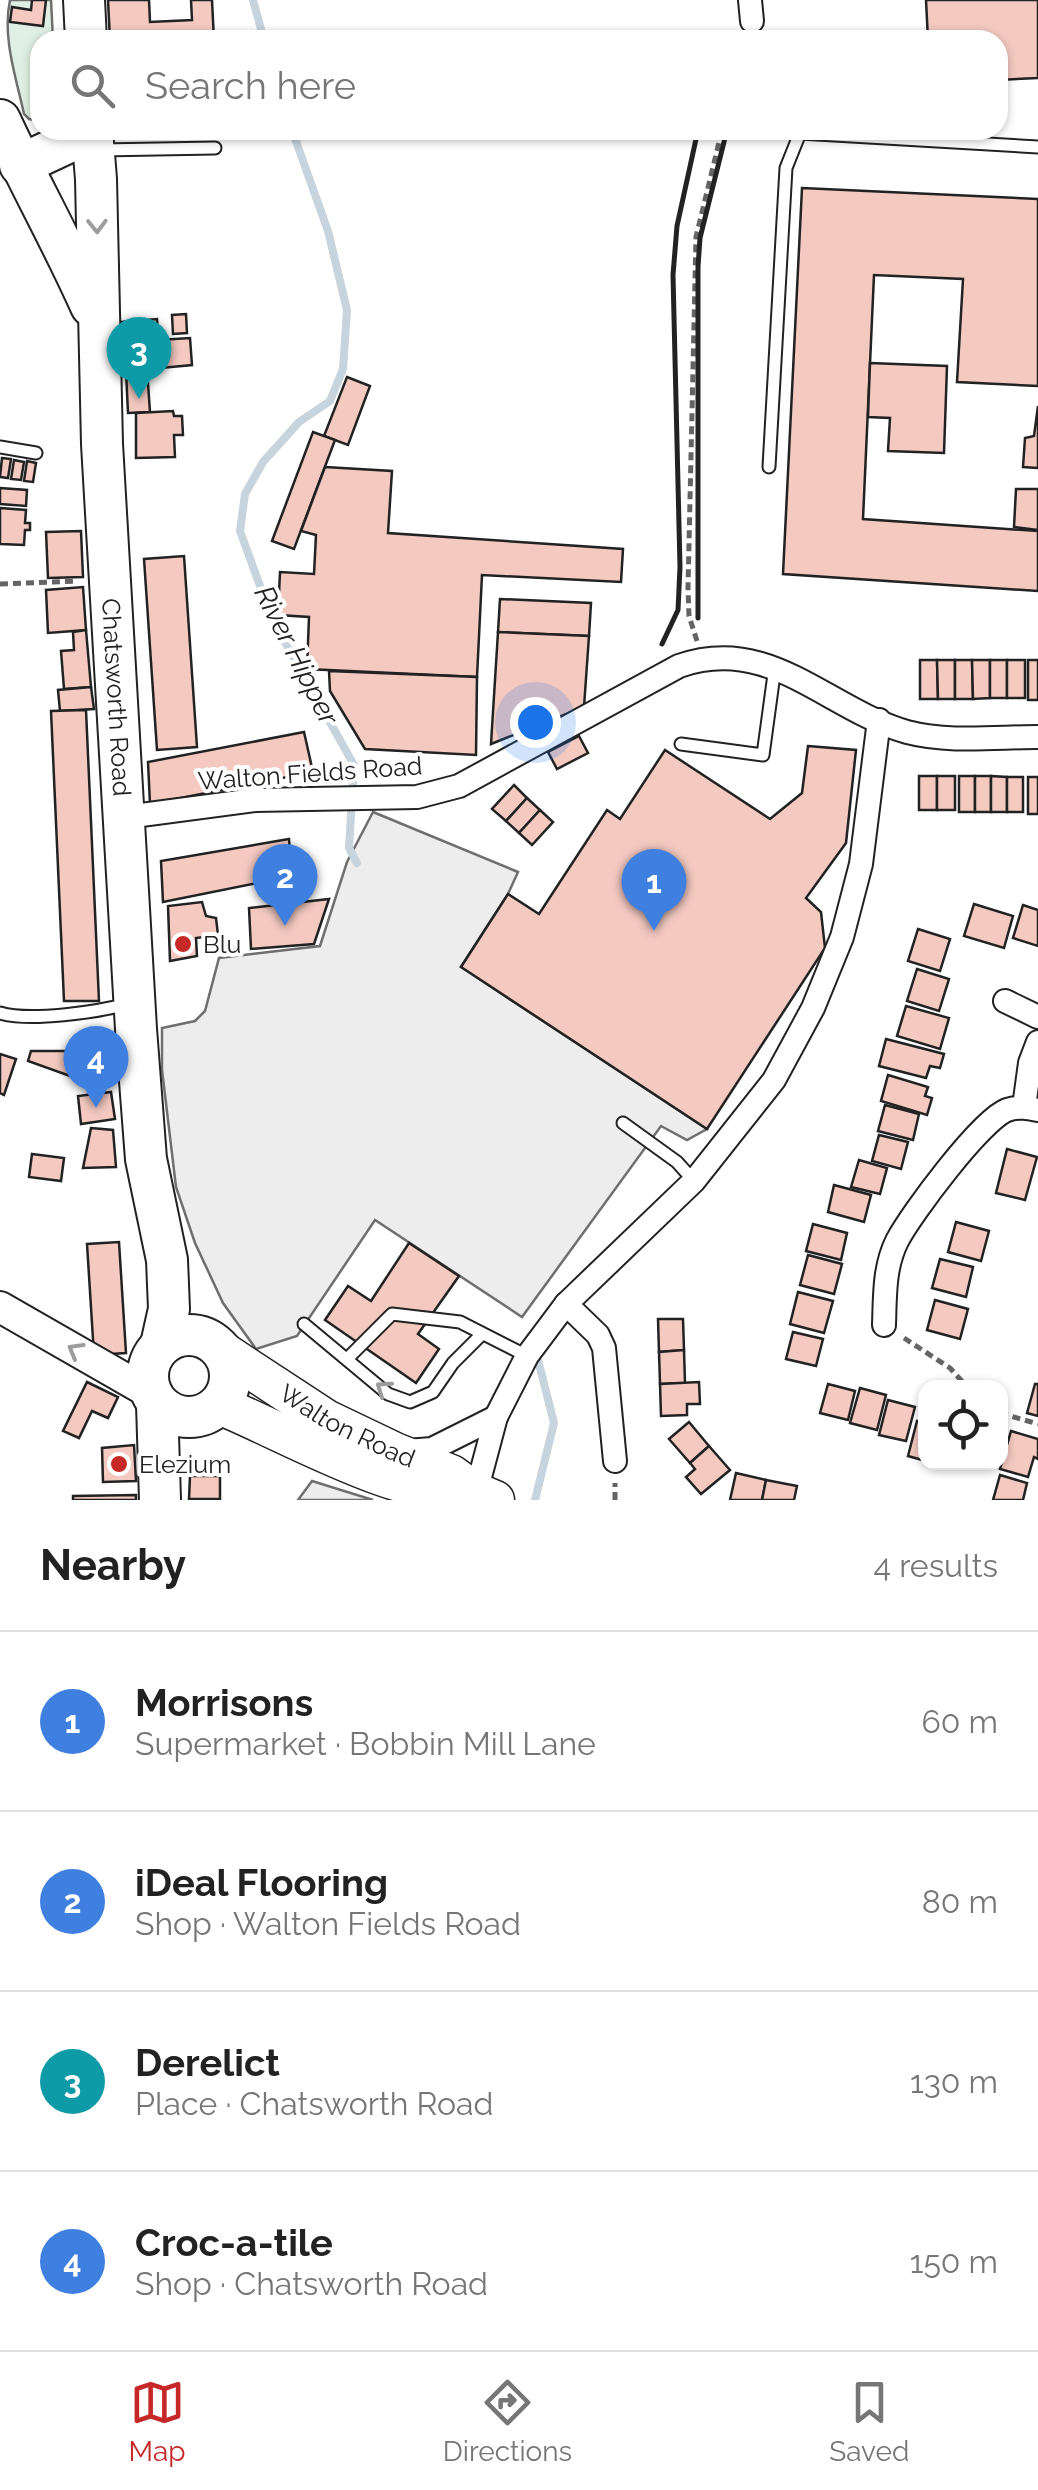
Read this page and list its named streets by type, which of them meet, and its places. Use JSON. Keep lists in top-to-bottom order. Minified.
{"streets":{"highway":["Chatsworth Road"],"main road":["Walton Road"],"street":["Walton Fields Road"]},"crossings":[["Chatsworth Road","Walton Fields Road"],["Chatsworth Road","Walton Road"]],"water":["River Hipper"],"places":["Blu","Elezium"],"page":{"search":"Search here","pins":["3","2","1","4"],"heading":["Nearby","4 results"],"list":[{"mark":"1","name":"Morrisons","note":"Supermarket · Bobbin Mill Lane","value":"60 m"},{"mark":"2","name":"iDeal Flooring","note":"Shop · Walton Fields Road","value":"80 m"},{"mark":"3","name":"Derelict","note":"Place · Chatsworth Road","value":"130 m"},{"mark":"4","name":"Croc-a-tile","note":"Shop · Chatsworth Road","value":"150 m"}],"nav":["Map","Directions","Saved"]}}
